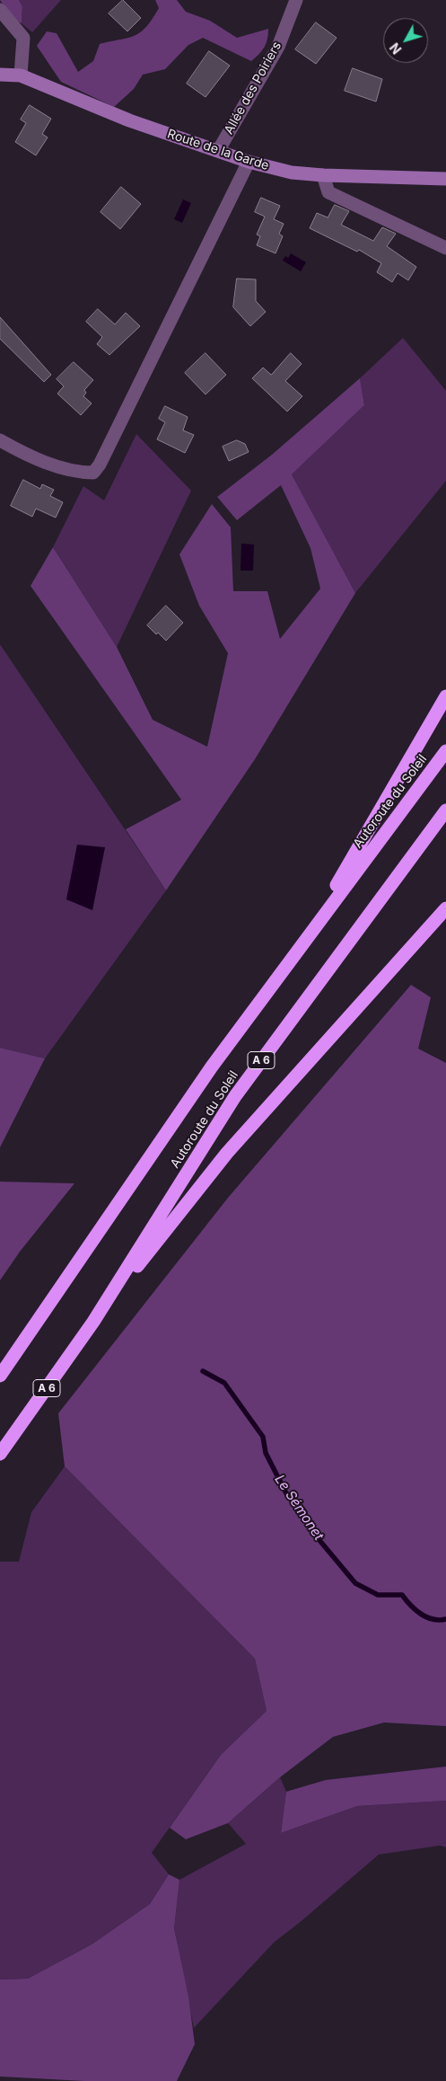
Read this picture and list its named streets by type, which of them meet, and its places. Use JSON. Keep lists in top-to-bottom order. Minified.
{"streets":{"highway":["Autoroute du Soleil","A 6"],"street":["Allée des Poiriers","Route de la Garde"]},"crossings":[["Allée des Poiriers","Route de la Garde"]],"water":["Le Sémonet"],"north":"bottom left"}
